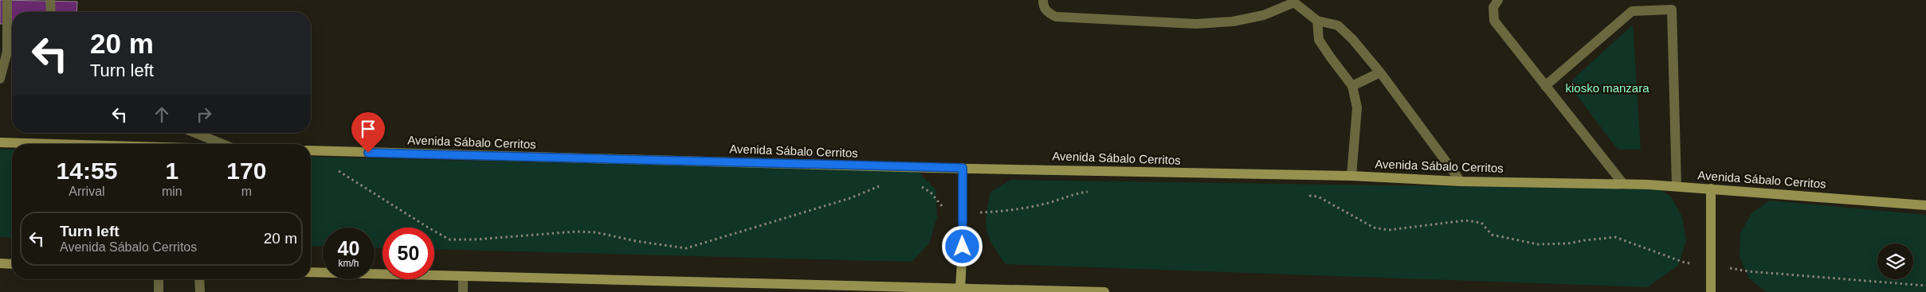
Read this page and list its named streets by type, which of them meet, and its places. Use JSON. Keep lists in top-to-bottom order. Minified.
{"streets":{"main road":["Avenida Sábalo Cerritos"]},"parks":["kiosko manzara"],"page":{"turn":["20 m","Turn left"],"eta":["14:55","Arrival","1","min","170","m"],"list":[{"name":"Turn left","note":"Avenida Sábalo Cerritos","value":"20 m"}],"speed":"40 km/h","limit":"50"}}
